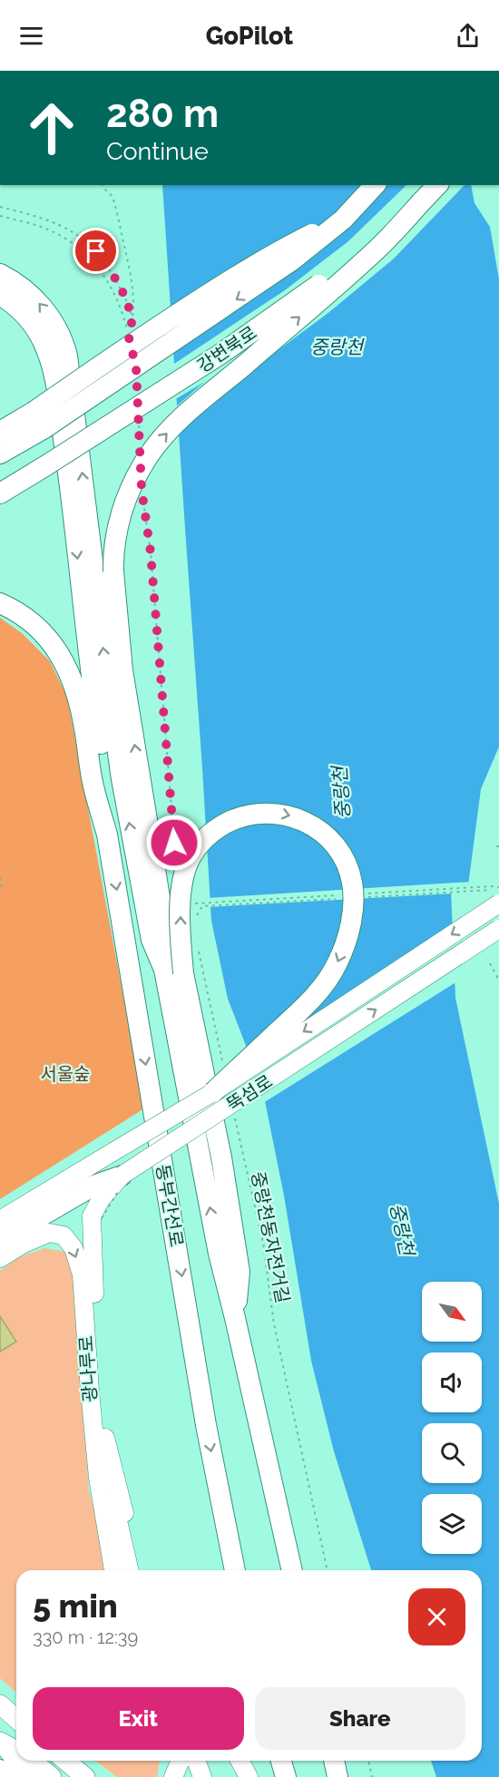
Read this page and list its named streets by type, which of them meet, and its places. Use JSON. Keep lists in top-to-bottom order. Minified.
{"streets":{"highway":["강변북로","동부간선로"],"main road":["뚝섬로","광나루로"],"path":["중랑천동자전거길"]},"crossings":[["뚝섬로","광나루로"]],"water":["중랑천"],"parks":["서울숲"],"north":"bottom right","page":{"header":"GoPilot","turn":["280 m","Continue"],"heading":["5 min","330 m · 12:39"],"buttons":["Exit","Share"]}}
